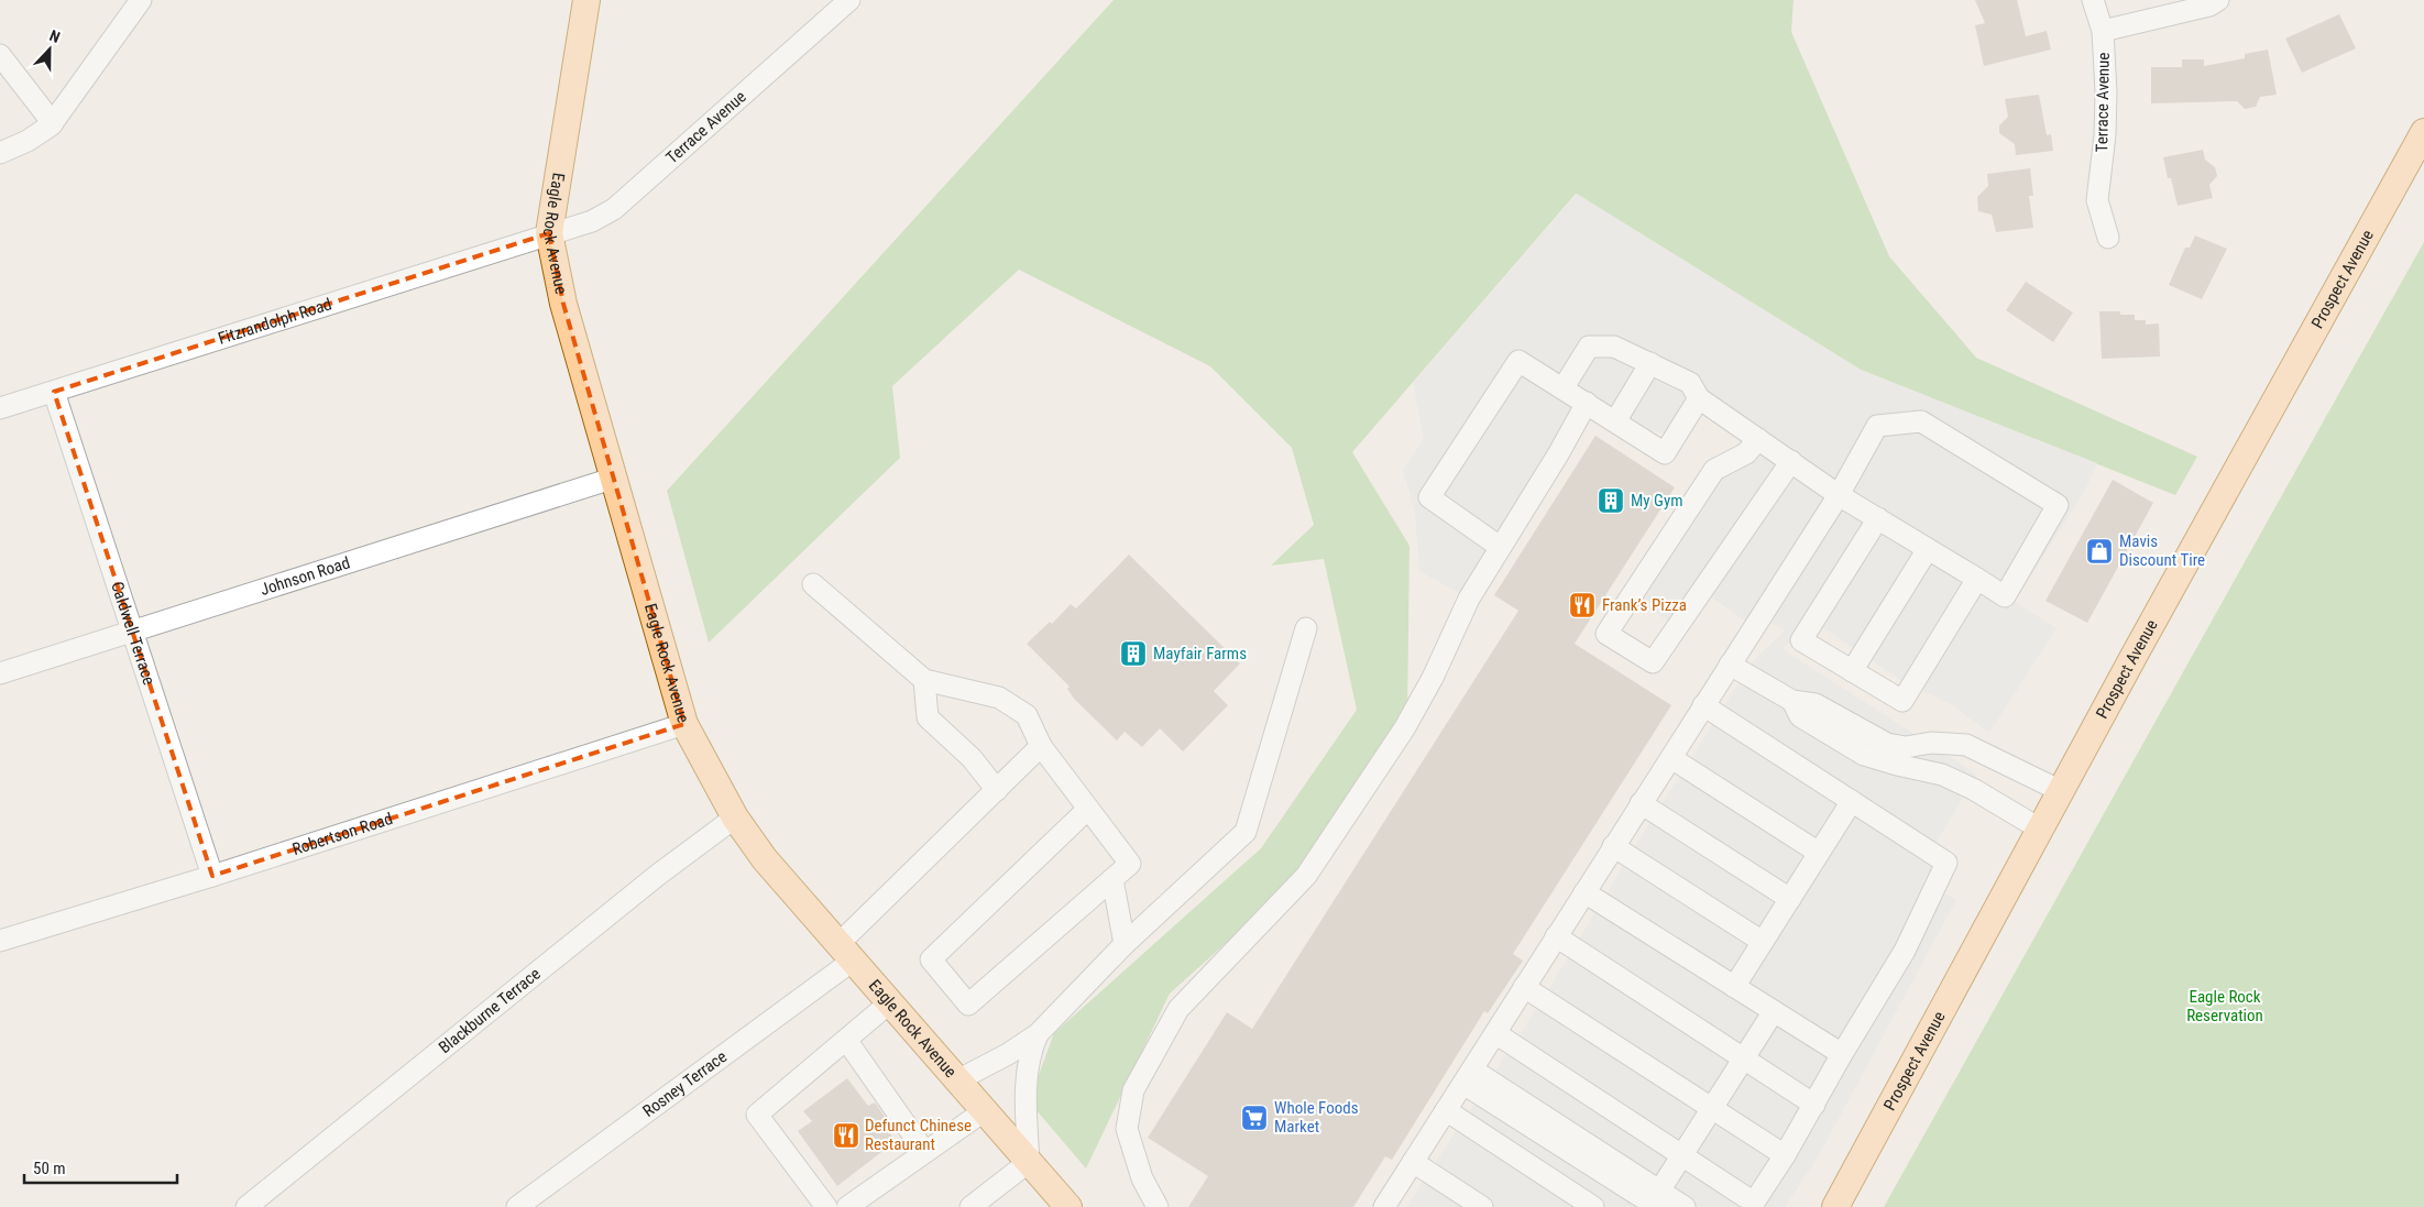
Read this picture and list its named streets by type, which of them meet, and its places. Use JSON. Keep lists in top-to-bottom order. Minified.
{"streets":{"main road":["Eagle Rock Avenue","Prospect Avenue"],"street":["Terrace Avenue","Fitzrandolph Road","Johnson Road","Caldwell Terrace","Robertson Road","Blackburne Terrace","Rosney Terrace"]},"crossings":[["Terrace Avenue","Eagle Rock Avenue"],["Terrace Avenue","Fitzrandolph Road"],["Eagle Rock Avenue","Fitzrandolph Road"],["Eagle Rock Avenue","Johnson Road"],["Eagle Rock Avenue","Robertson Road"],["Eagle Rock Avenue","Blackburne Terrace"],["Eagle Rock Avenue","Rosney Terrace"],["Fitzrandolph Road","Caldwell Terrace"],["Johnson Road","Caldwell Terrace"],["Caldwell Terrace","Robertson Road"]],"parks":["Eagle Rock Reservation"],"places":{"building":["My Gym","Mayfair Farms"],"shop":["Mavis Discount Tire"],"restaurant":["Frank’s Pizza","Defunct Chinese Restaurant"],"supermarket":["Whole Foods Market"]},"scale_bar":"50 m","north":"top"}
